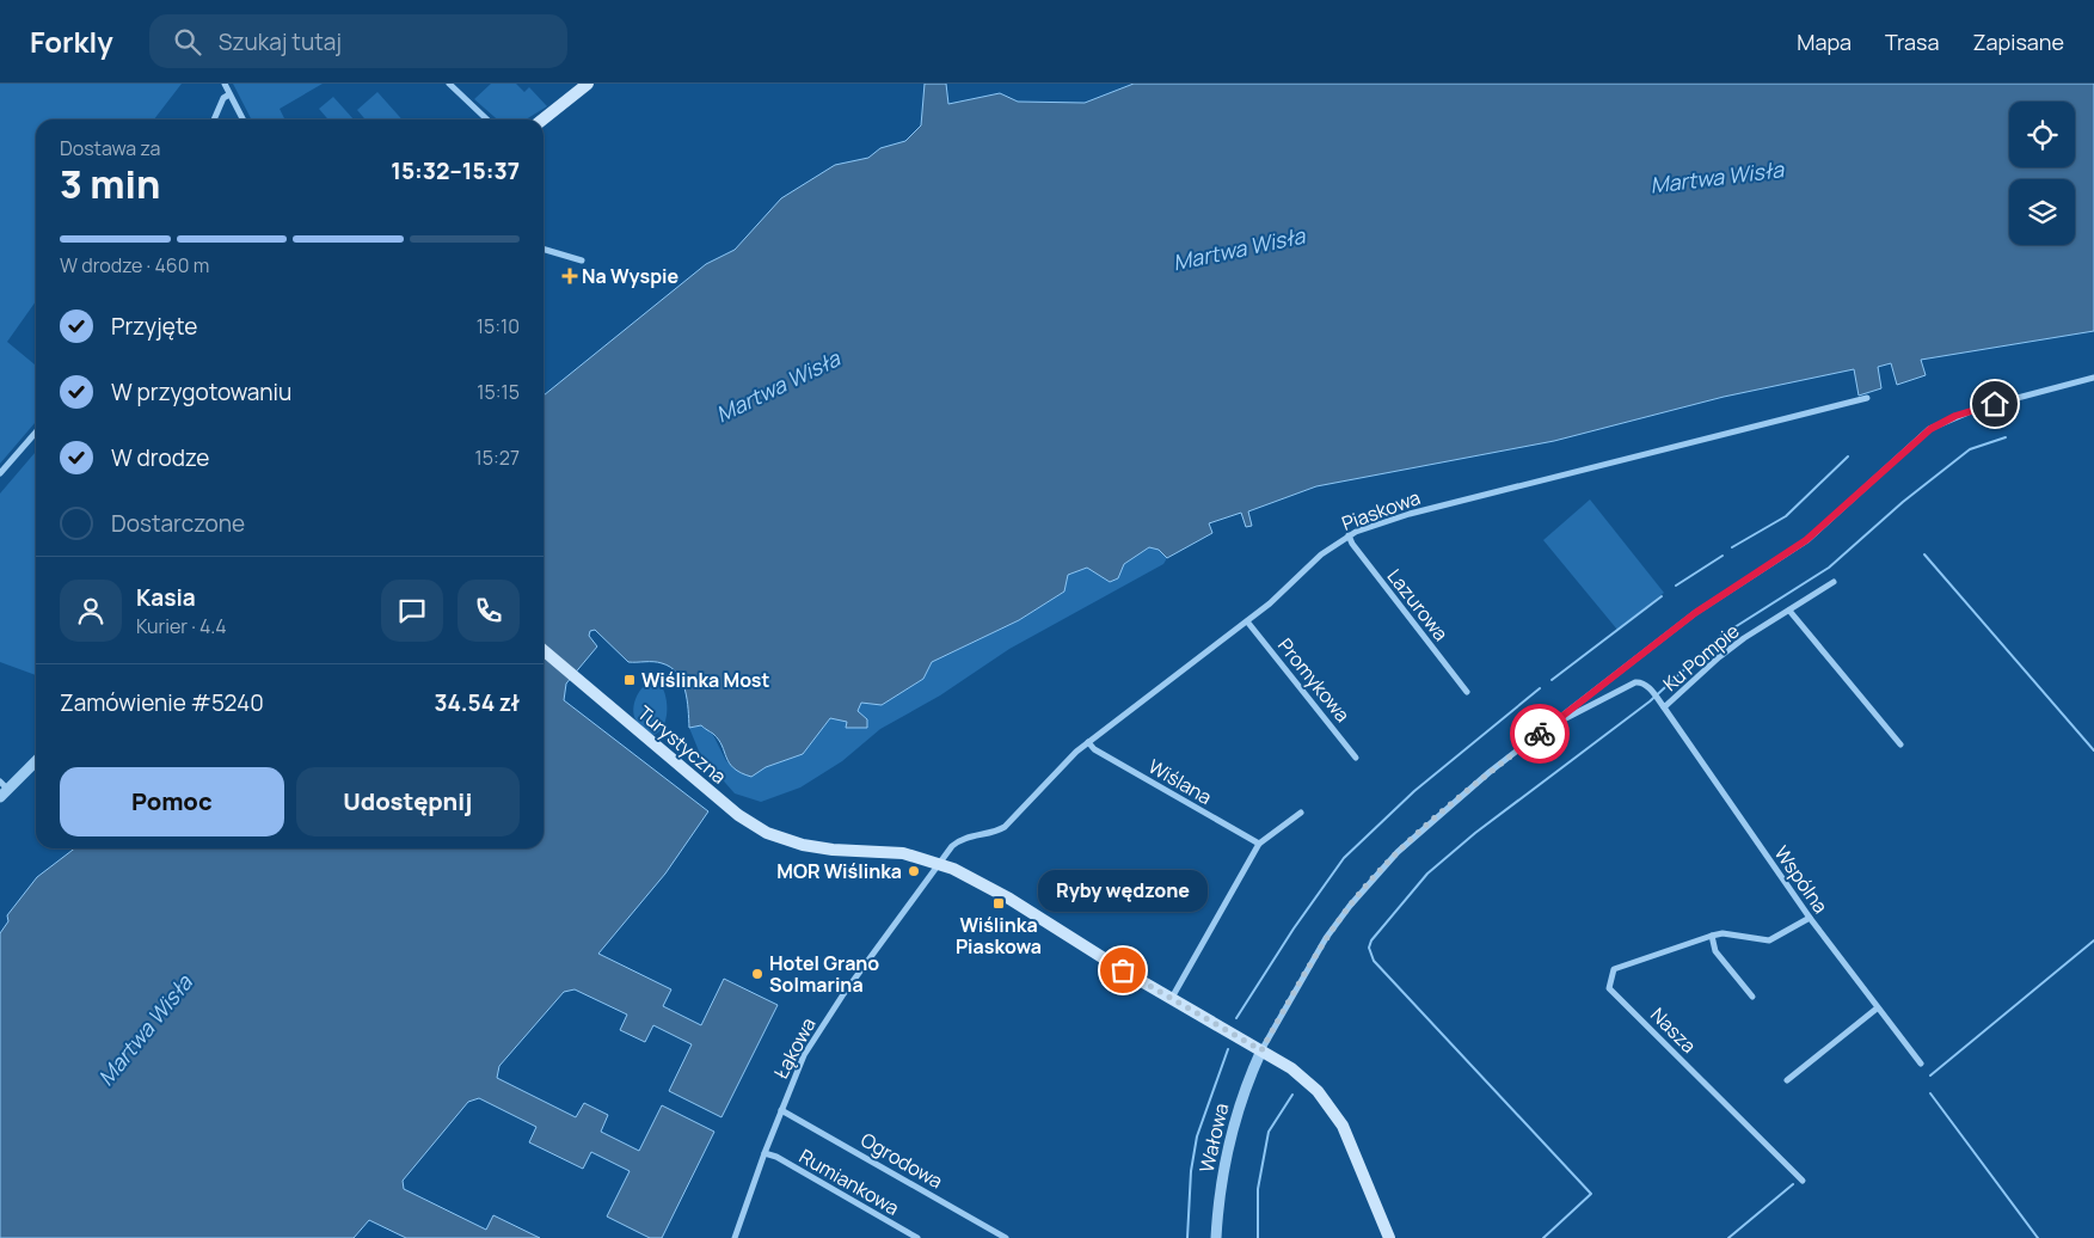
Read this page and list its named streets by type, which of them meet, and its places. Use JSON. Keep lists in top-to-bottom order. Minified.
{"streets":{"main road":["Turystyczna"],"street":["Piaskowa","Lazurowa","Ku Pompie","Promykowa","Wiślana","Wspólna","Nasza","Łąkowa","Wałowa","Ogrodowa","Rumiankowa"]},"crossings":[["Piaskowa","Lazurowa"],["Piaskowa","Promykowa"],["Piaskowa","Turystyczna"],["Piaskowa","Wiślana"],["Piaskowa","Łąkowa"],["Ku Pompie","Turystyczna"],["Ku Pompie","Wspólna"],["Ku Pompie","Wałowa"],["Turystyczna","Łąkowa"],["Turystyczna","Wałowa"],["Wspólna","Nasza"],["Łąkowa","Ogrodowa"],["Łąkowa","Rumiankowa"]],"water":["Martwa Wisła"],"places":{"health":["Na Wyspie"],"transit":["Wiślinka Most","Wiślinka Piaskowa"],"other":["MOR Wiślinka","Ryby wędzone","Hotel Grano Solmarina"]},"page":{"header":"Forkly","search":"Szukaj tutaj","nav":["Mapa","Trasa","Zapisane"],"heading":["3 min","Dostawa za","15:32–15:37"],"panel":["Kasia","Kurier · 4.4","Zamówienie #5240","34.54 zł"],"bar":"W drodze · 460 m","list":[["Przyjęte","15:10"],["W przygotowaniu","15:15"],["W drodze","15:27"],"Dostarczone"],"buttons":["Pomoc","Udostępnij"],"bubble":"Ryby wędzone"}}
